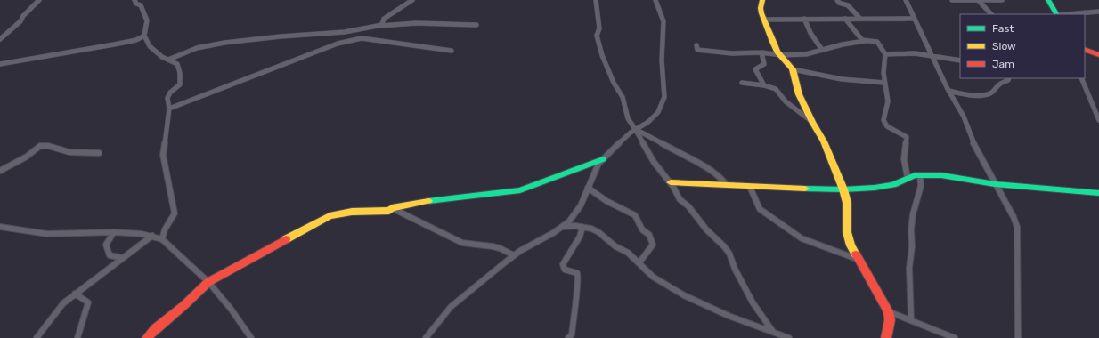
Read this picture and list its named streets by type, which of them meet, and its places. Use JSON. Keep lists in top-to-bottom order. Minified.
{"legend":["Fast","Slow","Jam"]}
